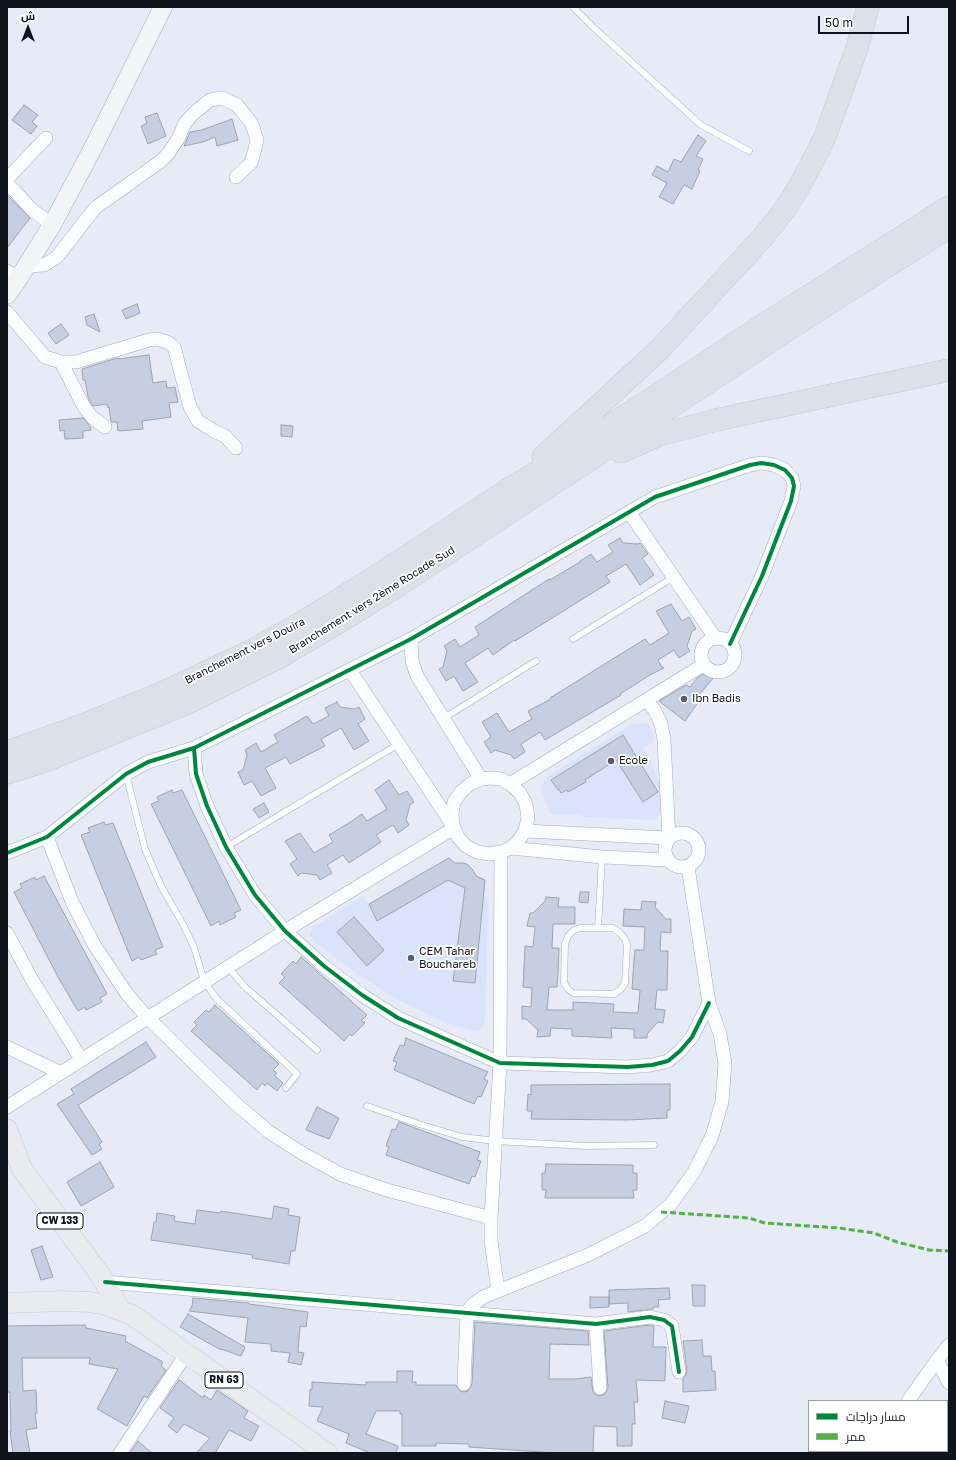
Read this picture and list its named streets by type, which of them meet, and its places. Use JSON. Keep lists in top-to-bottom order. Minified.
{"streets":{"highway":["Branchement vers 2ème Rocade Sud","Branchement vers Douira"],"main road":["CW 133","RN 63"]},"crossings":[["CW 133","RN 63"]],"places":["Ibn Badis","Ecole","CEM Tahar Bouchareb"],"legend":["مسار دراجات","ممر"],"scale_bar":"50 m","north":"top"}
